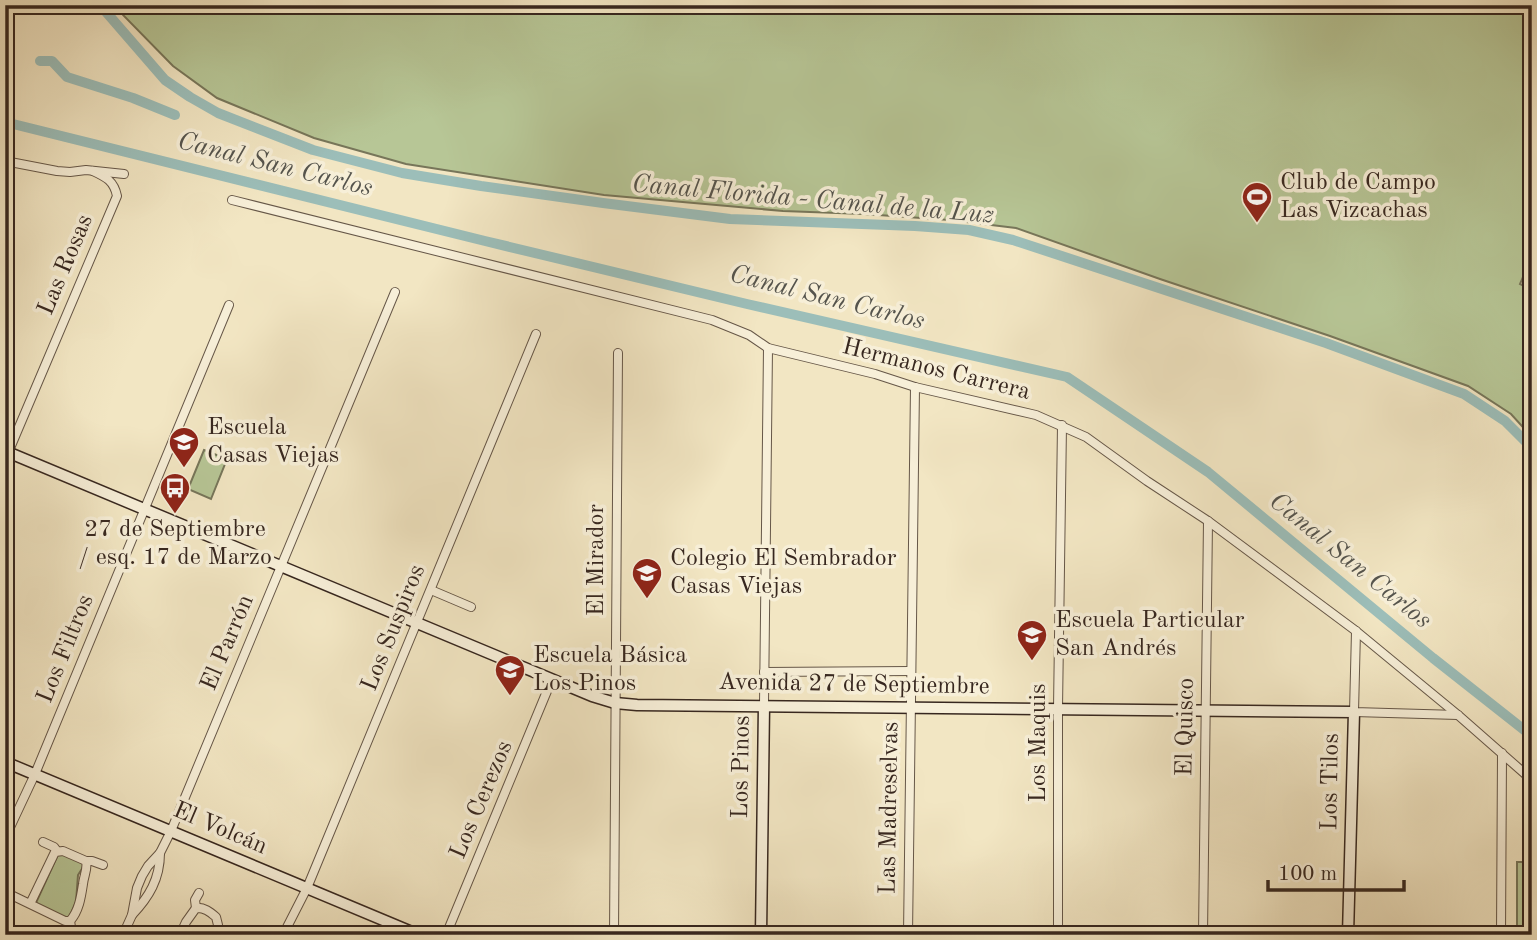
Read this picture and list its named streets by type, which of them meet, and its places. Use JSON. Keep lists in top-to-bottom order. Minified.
{"streets":{"street":["Las Rosas","Hermanos Carrera","El Mirador","Los Suspiros","El Parrón","Los Filtros","Avenida 27 de Septiembre","El Quisco","Los Maquis","Los Pinos","Los Tilos","Los Cerezos","Las Madreselvas","El Volcán"]},"crossings":[["Las Rosas","Avenida 27 de Septiembre"],["Hermanos Carrera","Avenida 27 de Septiembre"],["Hermanos Carrera","El Quisco"],["Hermanos Carrera","Los Maquis"],["Hermanos Carrera","Los Pinos"],["Hermanos Carrera","Los Tilos"],["Hermanos Carrera","Las Madreselvas"],["El Mirador","Avenida 27 de Septiembre"],["Los Suspiros","Avenida 27 de Septiembre"],["Los Suspiros","El Volcán"],["El Parrón","Avenida 27 de Septiembre"],["El Parrón","El Volcán"],["Los Filtros","Avenida 27 de Septiembre"],["Los Filtros","El Volcán"],["Avenida 27 de Septiembre","El Quisco"],["Avenida 27 de Septiembre","Los Maquis"],["Avenida 27 de Septiembre","Los Pinos"],["Avenida 27 de Septiembre","Los Tilos"],["Avenida 27 de Septiembre","Los Cerezos"],["Avenida 27 de Septiembre","Las Madreselvas"]],"water":["Canal San Carlos","Canal Florida - Canal de la Luz"],"places":{"sports":["Club de Campo Las Vizcachas"],"school or university":["Escuela Casas Viejas","Colegio El Sembrador Casas Viejas","Escuela Particular San Andrés","Escuela Básica Los Pinos"],"bus stop":["27 de Septiembre / esq. 17 de Marzo"]},"scale_bar":"100 m"}
